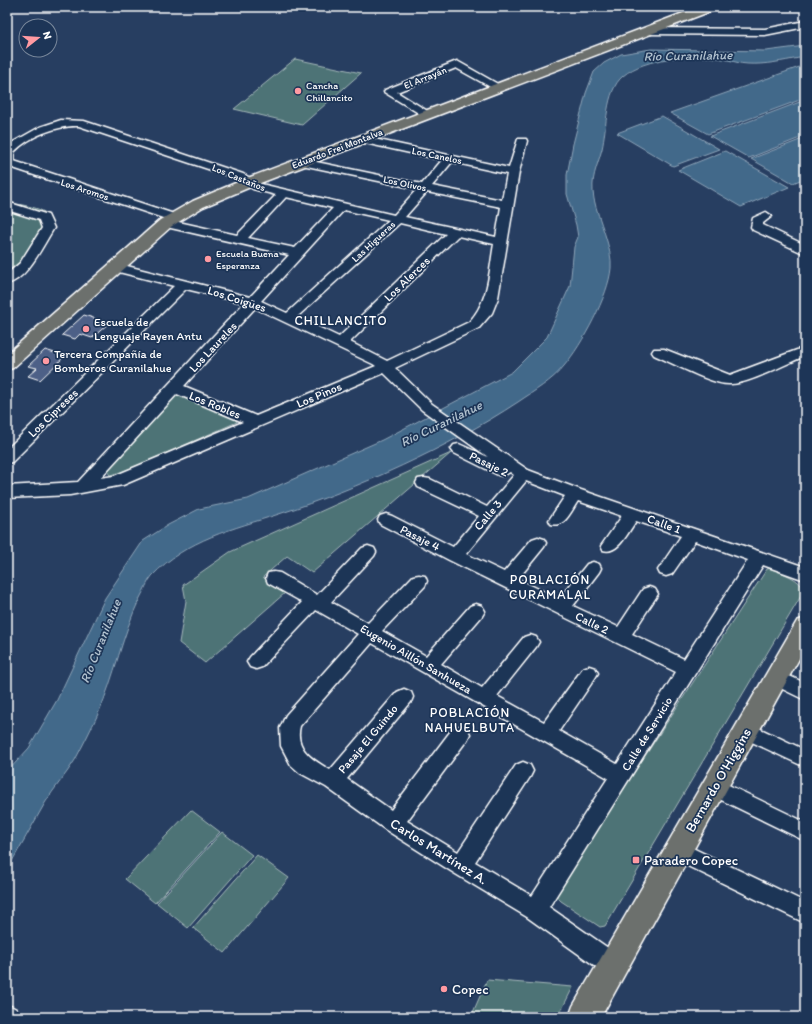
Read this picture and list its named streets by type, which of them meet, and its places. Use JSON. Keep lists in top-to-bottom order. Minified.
{"streets":{"main road":["Eduardo Frei Montalva","Bernardo O'Higgins"],"street":["El Arrayán","Los Canelos","Los Castaños","Los Olivos","Los Aromos","Las Higueras","Los Alerces","Los Coigües","Los Laureles","Los Pinos","Los Robles","Los Cipreses","Pasaje 2","Calle 3","Calle 1","Pasaje 4","Calle 2","Eugenio Aillón Sanhueza","Calle de Servicio","Pasaje El Guindo","Carlos Martínez A."]},"crossings":[["El Arrayán","Eduardo Frei Montalva"],["Eduardo Frei Montalva","Los Canelos"],["Eduardo Frei Montalva","Los Castaños"],["Eduardo Frei Montalva","Los Olivos"],["Eduardo Frei Montalva","Los Aromos"],["Eduardo Frei Montalva","Los Coigües"],["Los Canelos","Las Higueras"],["Los Canelos","Los Pinos"],["Los Castaños","Los Aromos"],["Los Castaños","Las Higueras"],["Los Castaños","Los Alerces"],["Los Castaños","Los Laureles"],["Los Castaños","Los Pinos"],["Los Olivos","Las Higueras"],["Los Olivos","Los Pinos"],["Los Aromos","Los Laureles"],["Las Higueras","Los Coigües"],["Los Alerces","Los Coigües"],["Los Coigües","Los Laureles"],["Los Coigües","Los Pinos"],["Los Coigües","Los Cipreses"],["Los Coigües","Pasaje 2"],["Los Coigües","Calle 3"],["Los Coigües","Calle 1"],["Los Laureles","Los Pinos"],["Los Laureles","Los Robles"],["Los Pinos","Los Robles"],["Pasaje 2","Calle 3"],["Pasaje 2","Calle 1"],["Calle 3","Calle 1"],["Calle 3","Pasaje 4"],["Calle 3","Calle 2"],["Calle 1","Calle de Servicio"],["Pasaje 4","Calle 2"],["Calle 2","Calle de Servicio"],["Eugenio Aillón Sanhueza","Calle de Servicio"],["Eugenio Aillón Sanhueza","Carlos Martínez A."],["Calle de Servicio","Carlos Martínez A."],["Pasaje El Guindo","Carlos Martínez A."],["Bernardo O'Higgins","Carlos Martínez A."]],"districts":["CHILLANCITO","POBLACIÓN CURAMALAL","POBLACIÓN NAHUELBUTA"],"water":["Río Curanilahue"],"places":{"other":["Cancha Chillancito","Escuela Buena Esperanza","Escuela de Lenguaje Rayen Antu","Tercera Compañía de Bomberos Curanilahue","Copec"],"transit":["Paradero Copec"]},"north":"right"}
